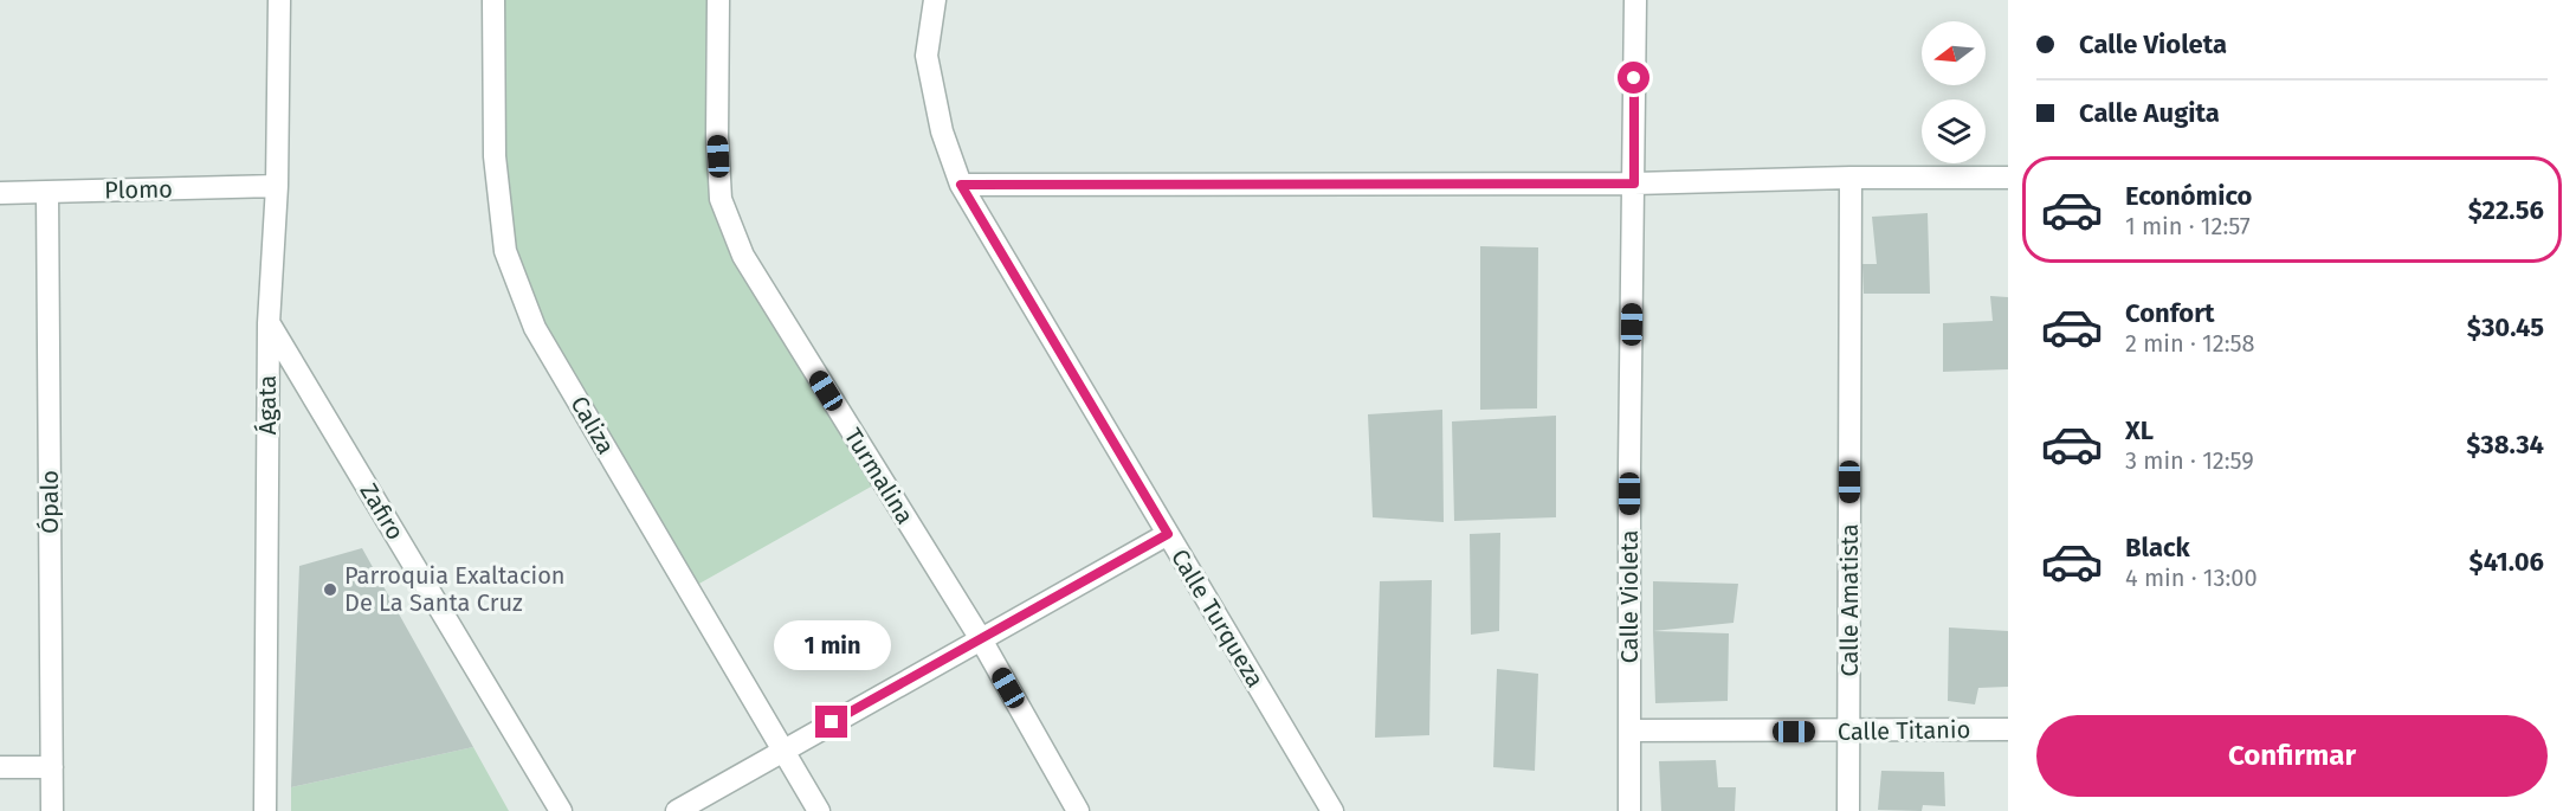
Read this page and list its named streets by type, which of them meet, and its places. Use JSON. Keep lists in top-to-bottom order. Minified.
{"streets":{"street":["Plomo","Ágata","Caliza","Turmalina","Ópalo","Zafiro","Calle Violeta","Calle Amatista","Calle Turqueza","Calle Titanio"]},"crossings":[["Plomo","Ágata"],["Plomo","Ópalo"],["Ágata","Zafiro"],["Calle Violeta","Calle Titanio"],["Calle Amatista","Calle Titanio"]],"places":["Parroquia Exaltacion De La Santa Cruz"],"north":"left","page":{"banner":["Calle Violeta","Calle Augita"],"list":[{"name":"Económico","note":"1 min · 12:57","value":"$22.56"},{"name":"Confort","note":"2 min · 12:58","value":"$30.45"},{"name":"XL","note":"3 min · 12:59","value":"$38.34"},{"name":"Black","note":"4 min · 13:00","value":"$41.06"}],"bubble":"1 min","buttons":"Confirmar"}}
